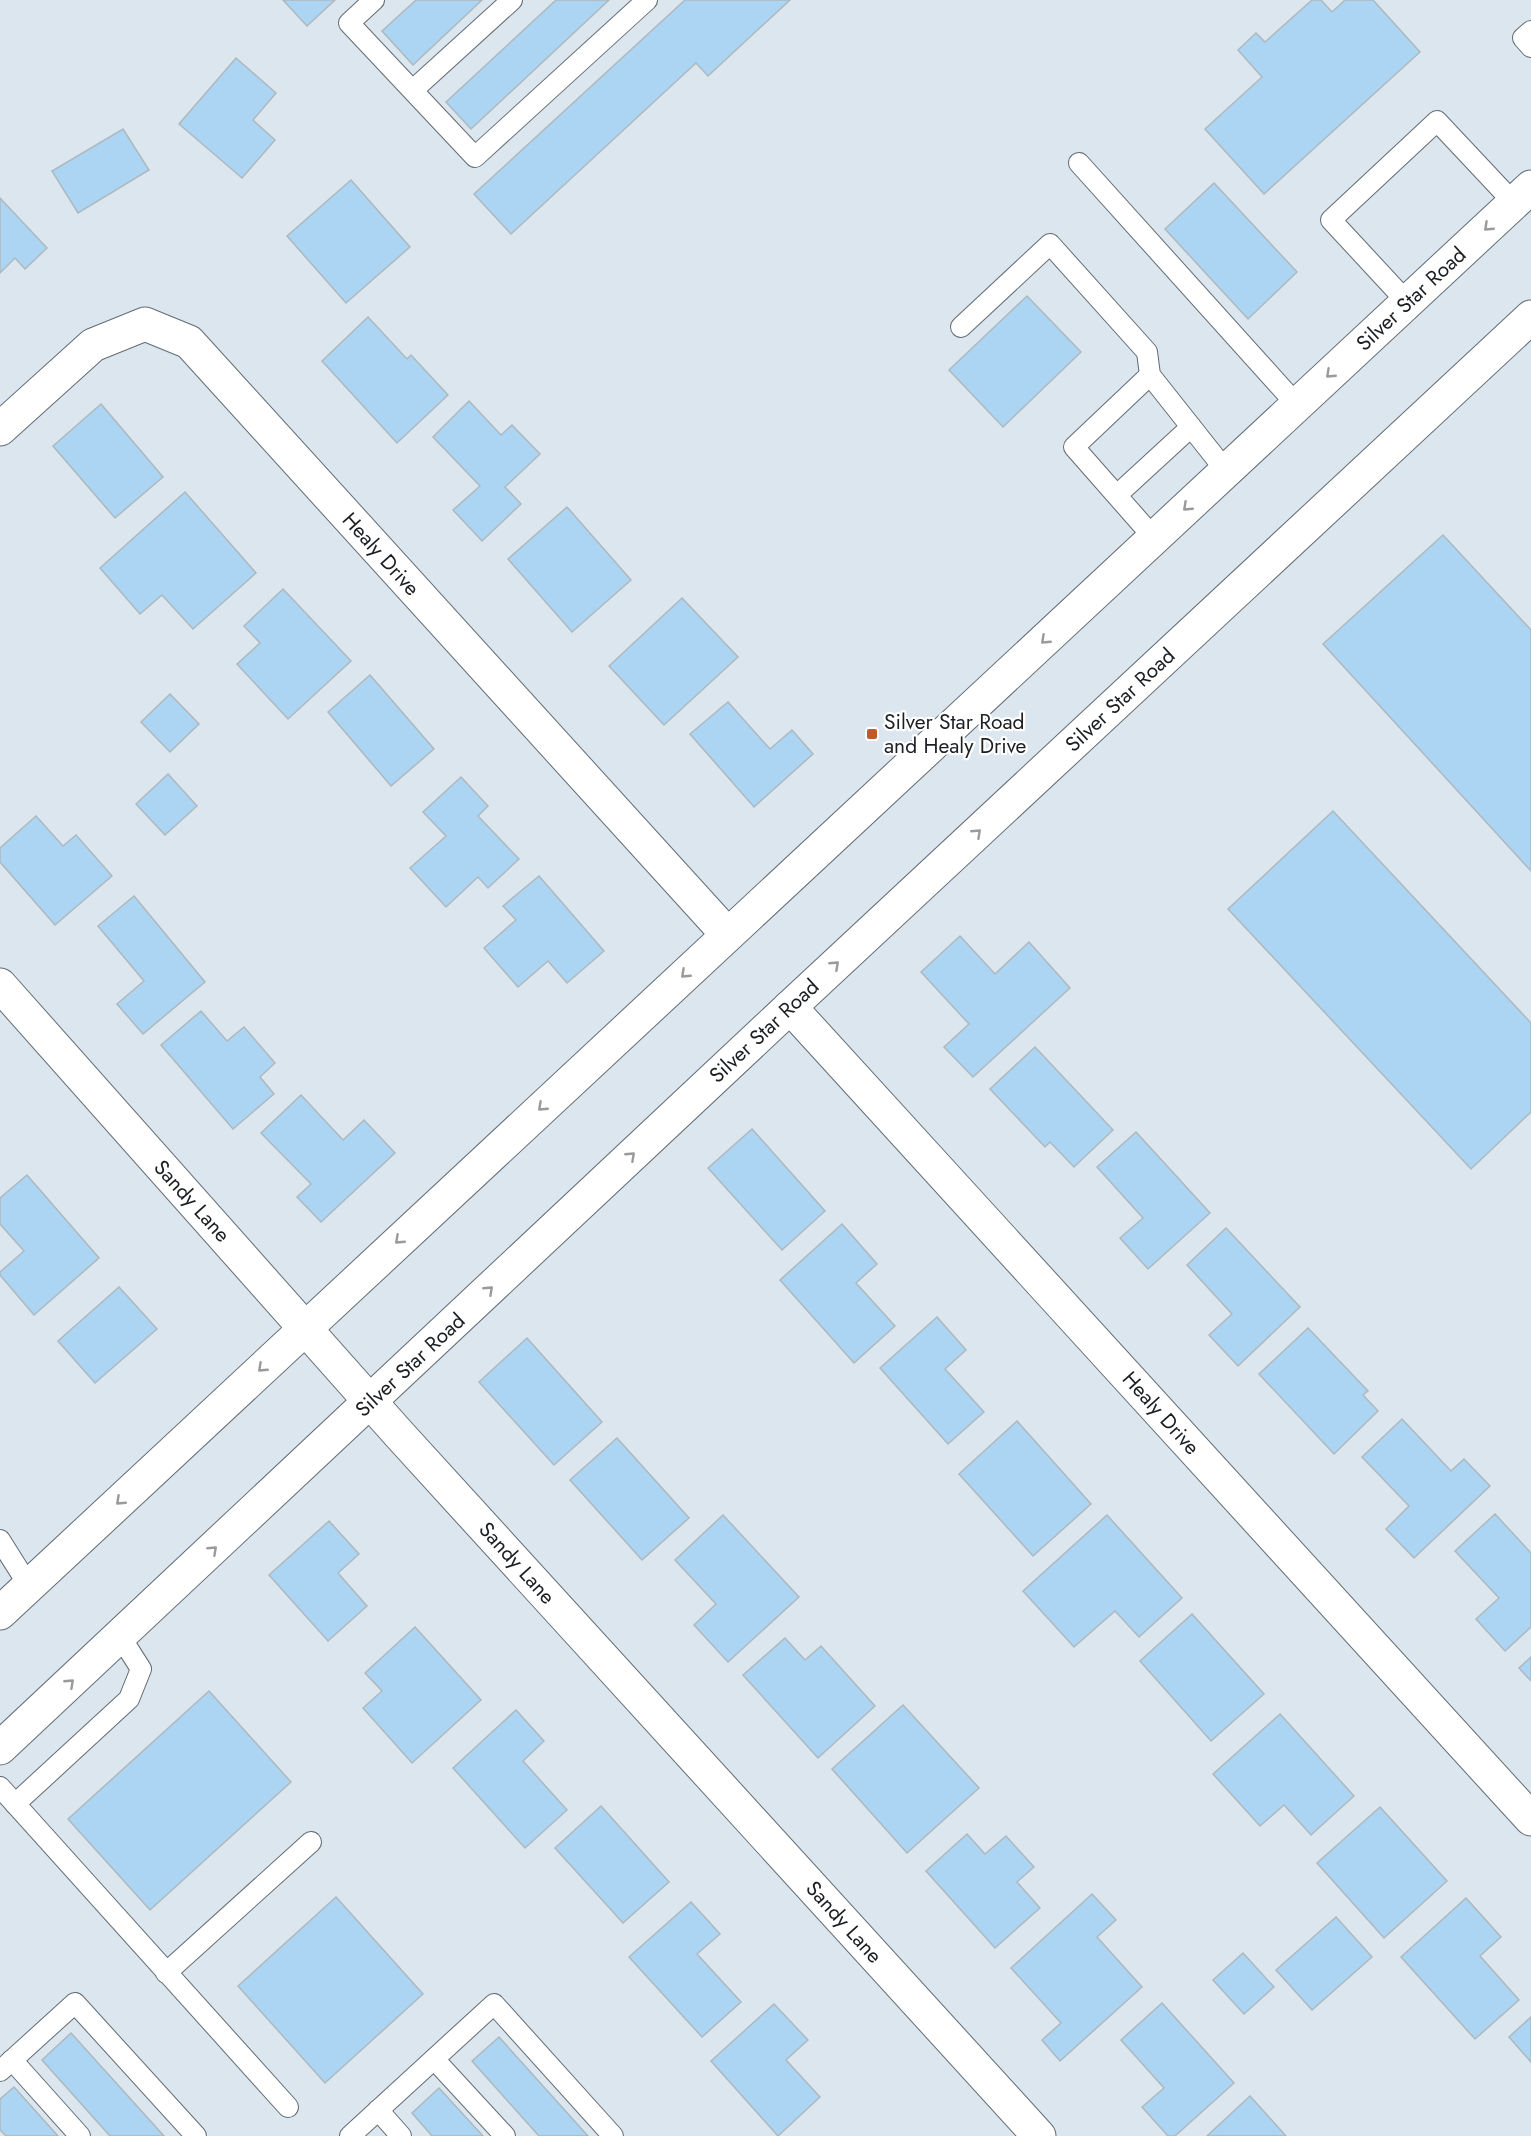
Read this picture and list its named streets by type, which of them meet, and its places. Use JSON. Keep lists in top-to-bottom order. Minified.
{"streets":{"main road":["Silver Star Road","Healy Drive","Sandy Lane"]},"crossings":[["Silver Star Road","Healy Drive"],["Silver Star Road","Sandy Lane"]],"places":{"transit":["Silver Star Road and Healy Drive"]}}
